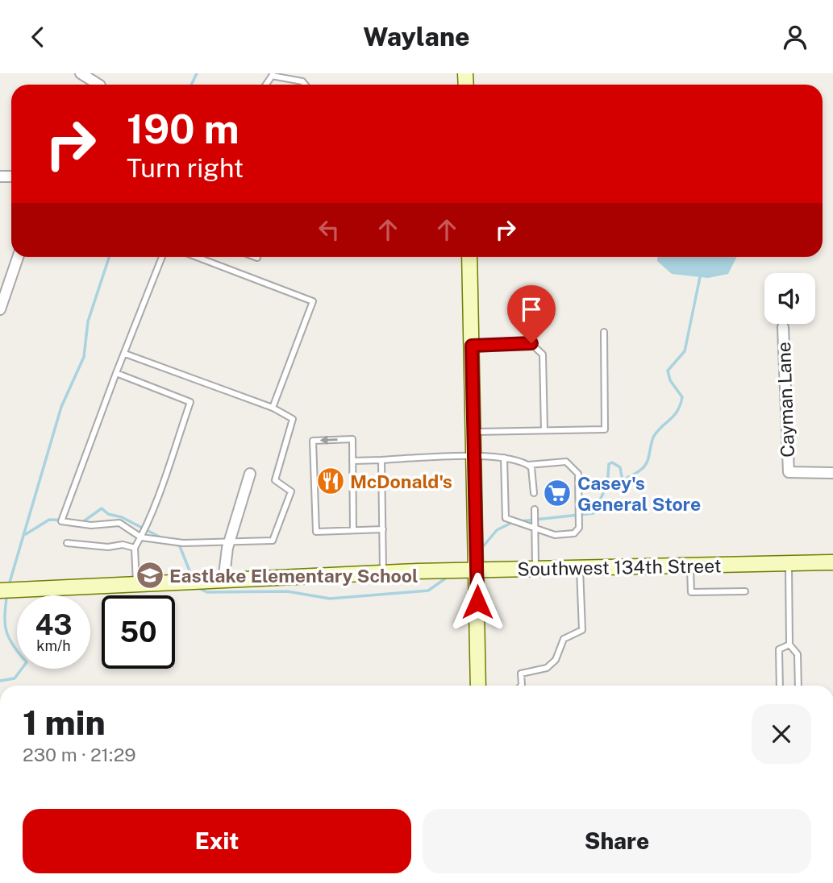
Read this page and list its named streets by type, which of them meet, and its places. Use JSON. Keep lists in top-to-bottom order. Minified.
{"streets":{"main road":["Southwest 134th Street"],"street":["Cayman Lane"]},"places":{"restaurant":["McDonald's"],"supermarket":["Casey's General Store"],"school or university":["Eastlake Elementary School"]},"page":{"header":"Waylane","turn":["190 m","Turn right"],"speed":"43 km/h","limit":"50","heading":["1 min","230 m · 21:29"],"buttons":["Exit","Share"]}}
